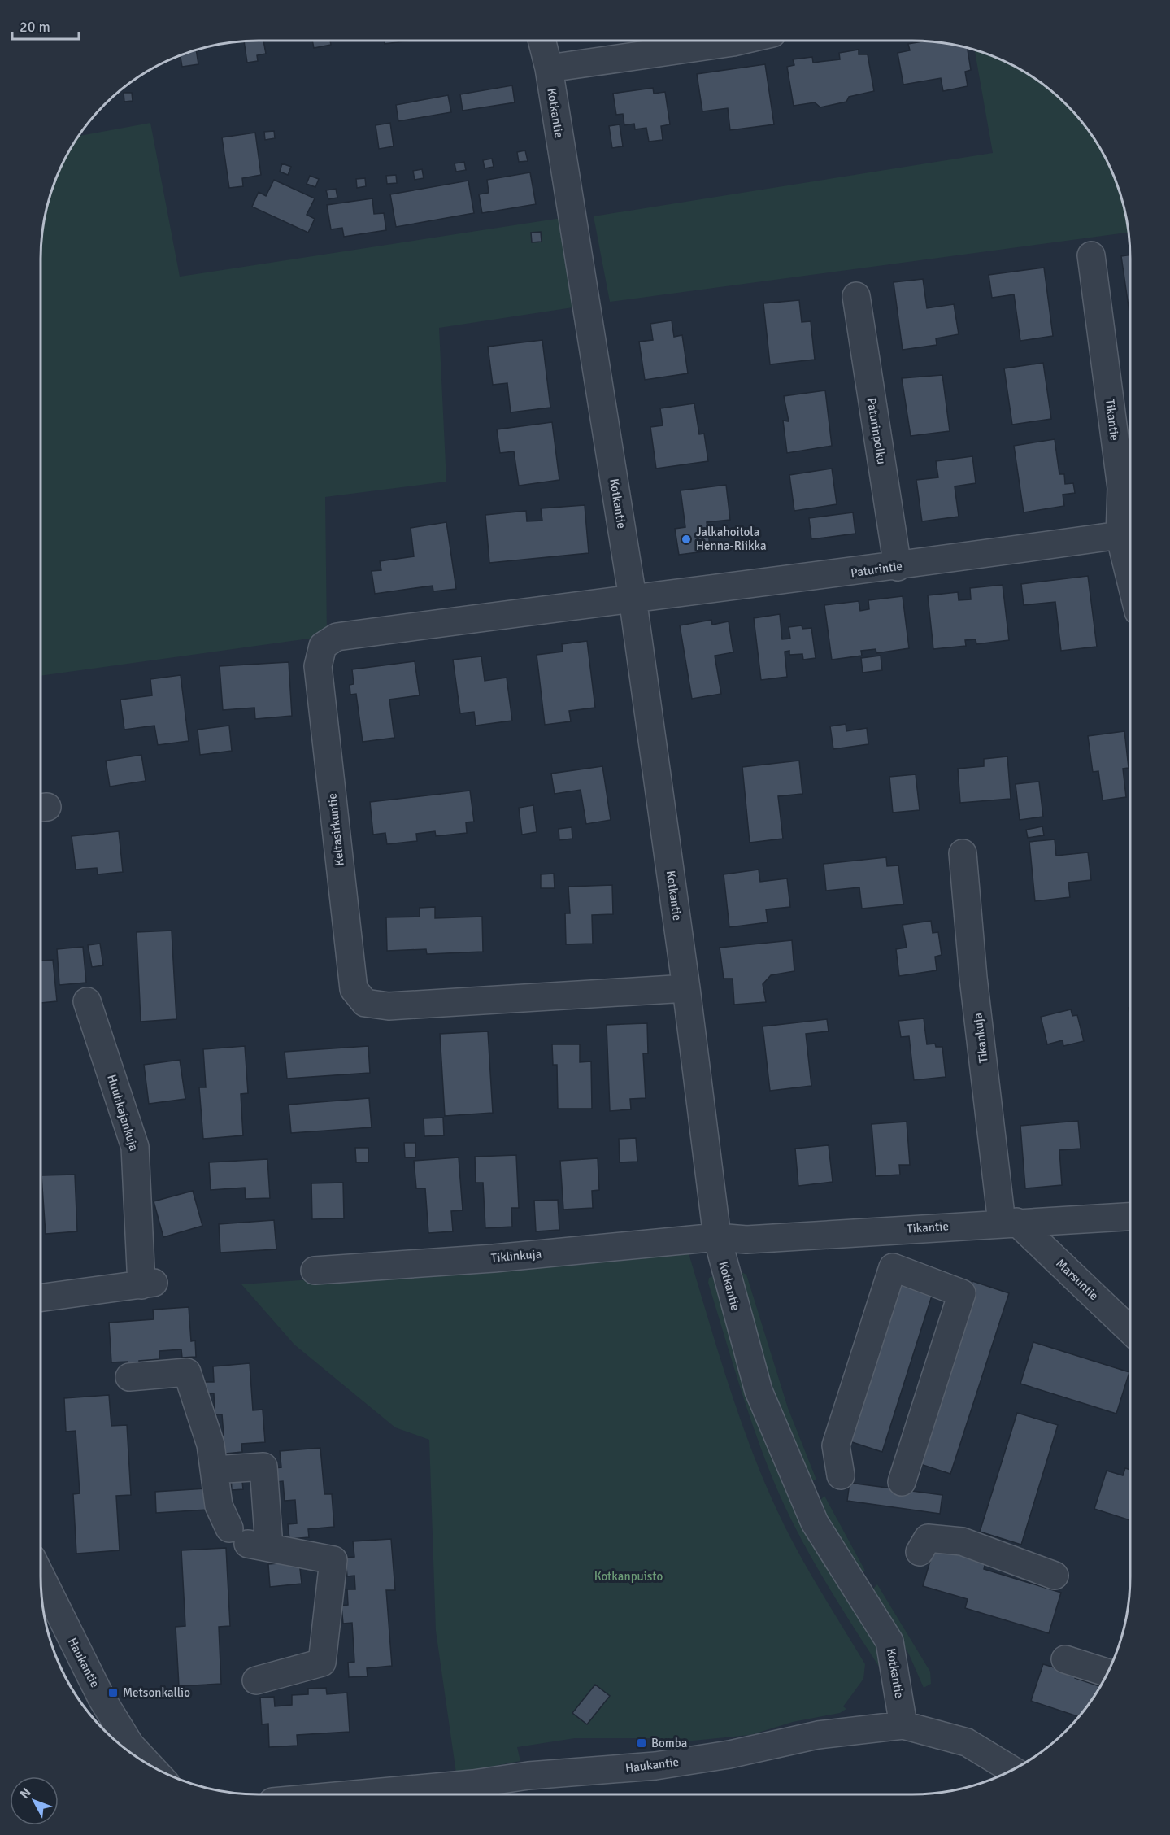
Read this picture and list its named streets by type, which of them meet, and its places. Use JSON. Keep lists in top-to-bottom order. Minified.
{"streets":{"street":["Kotkantie","Tikantie","Paturinpolku","Paturintie","Keltasirkuntie","Tikankuja","Huuhkajankuja","Tiklinkuja","Marsuntie","Haukantie"]},"crossings":[["Kotkantie","Tikantie"],["Kotkantie","Paturintie"],["Kotkantie","Keltasirkuntie"],["Kotkantie","Tiklinkuja"],["Kotkantie","Haukantie"],["Tikantie","Paturintie"],["Tikantie","Tikankuja"],["Tikantie","Tiklinkuja"],["Tikantie","Marsuntie"],["Paturinpolku","Paturintie"],["Paturintie","Keltasirkuntie"],["Tikankuja","Marsuntie"]],"parks":["Kotkanpuisto"],"places":{"other":["Jalkahoitola Henna-Riikka"],"transit":["Metsonkallio","Bomba"]},"scale_bar":"20 m","north":"top left"}
